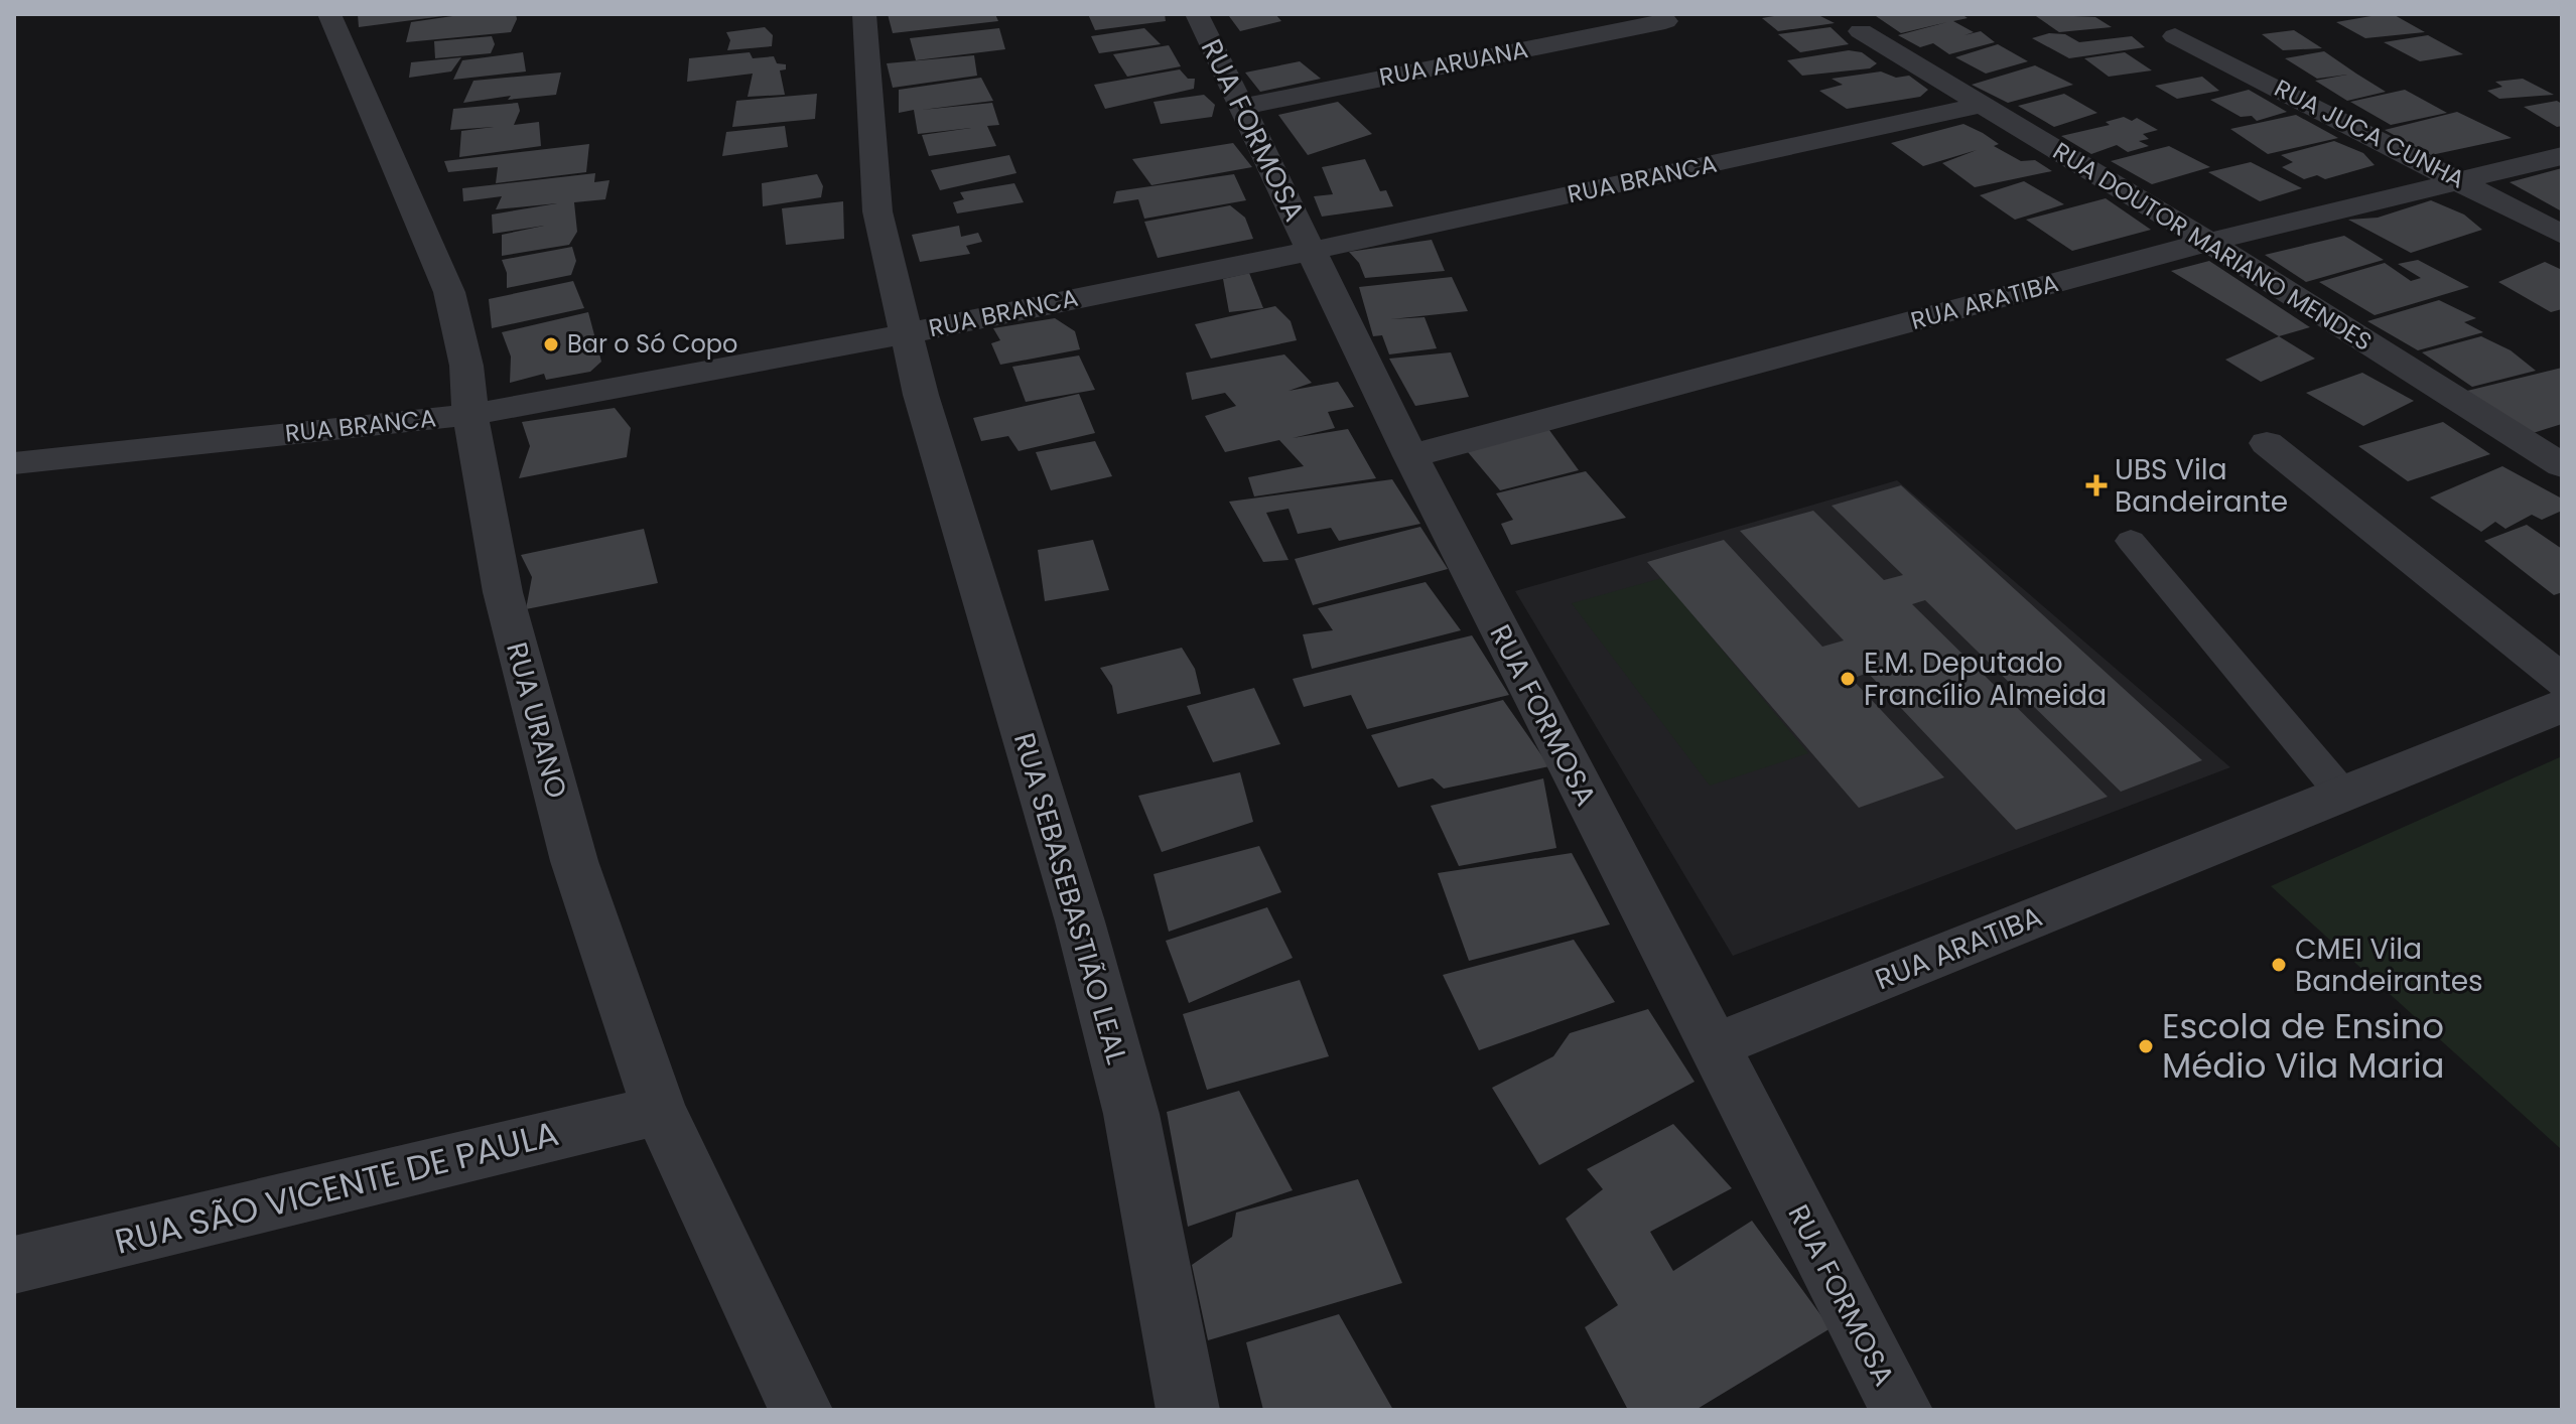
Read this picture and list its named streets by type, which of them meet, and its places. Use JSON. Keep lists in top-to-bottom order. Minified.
{"streets":{"street":["RUA ARUANA","RUA FORMOSA","RUA JUCA CUNHA","RUA BRANCA","RUA DOUTOR MARIANO MENDES","RUA ARATIBA","RUA URANO","RUA SEBASEBASTIÃO LEAL","RUA SÃO VICENTE DE PAULA"]},"crossings":[["RUA ARUANA","RUA FORMOSA"],["RUA FORMOSA","RUA BRANCA"],["RUA FORMOSA","RUA ARATIBA"],["RUA JUCA CUNHA","RUA ARATIBA"],["RUA BRANCA","RUA DOUTOR MARIANO MENDES"],["RUA BRANCA","RUA URANO"],["RUA BRANCA","RUA SEBASEBASTIÃO LEAL"],["RUA DOUTOR MARIANO MENDES","RUA ARATIBA"],["RUA URANO","RUA SÃO VICENTE DE PAULA"]],"places":{"other":["Bar o Só Copo","E.M. Deputado Francílio Almeida","CMEI Vila Bandeirantes","Escola de Ensino Médio Vila Maria"],"health":["UBS Vila Bandeirante"]}}
